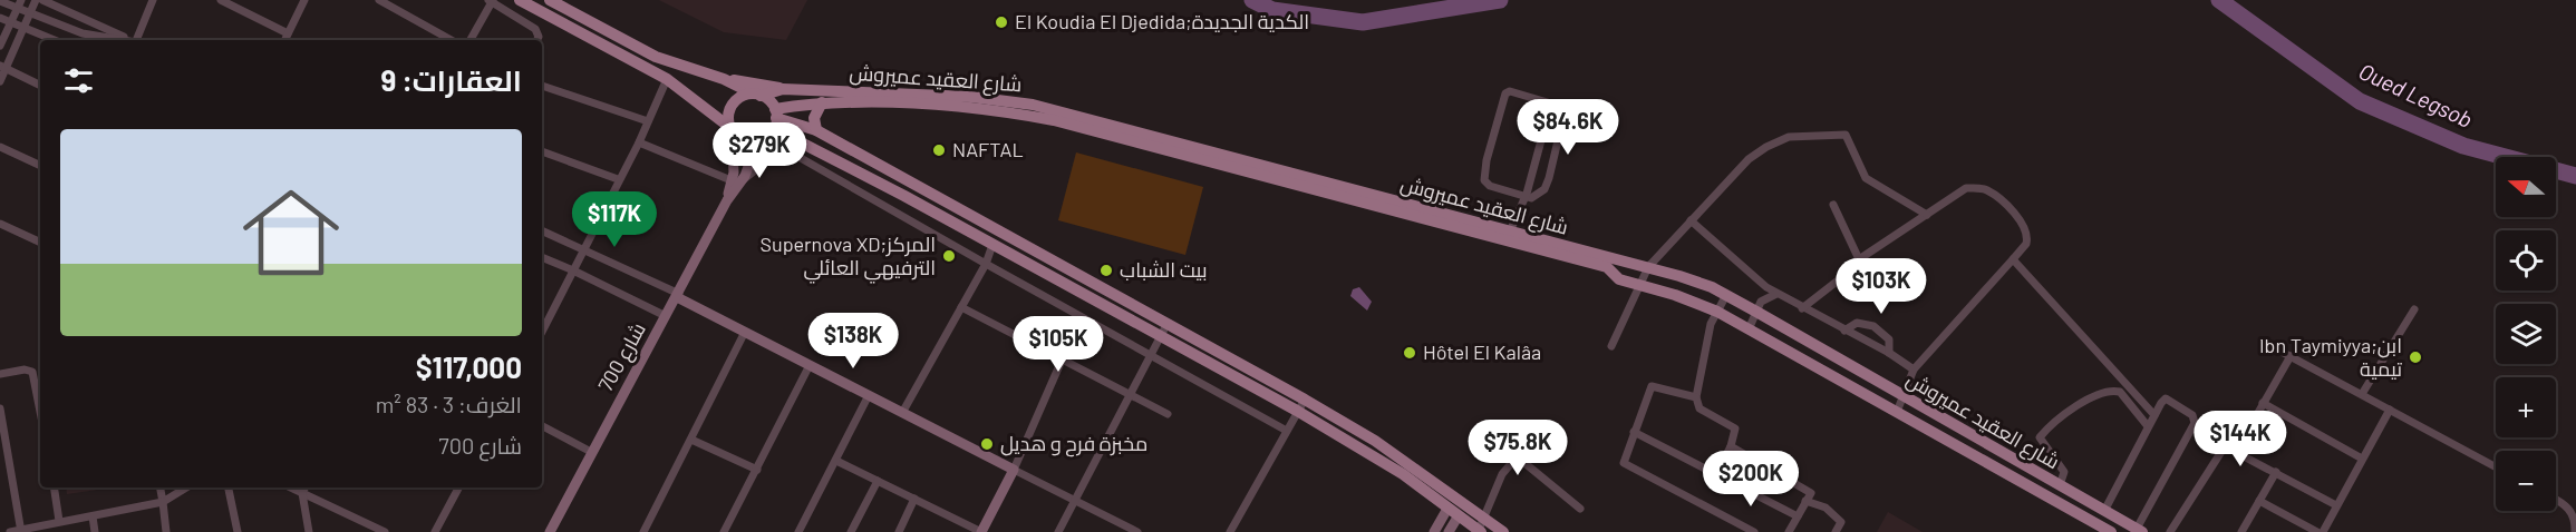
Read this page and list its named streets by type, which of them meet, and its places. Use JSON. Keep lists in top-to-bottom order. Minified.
{"streets":{"main road":["شارع العقيد عميروش","شارع 700"]},"water":["Oued Legsob"],"places":["El Koudia El Djedida;الكدية الجديدة","NAFTAL","Supernova XD;المركز الترفيهي العائلي","بيت الشباب","Hôtel El Kalâa","Ibn Taymiyya;ابن تيمية","مخبزة فرح و هديل"],"north":"left","page":{"heading":"العقارات: 9","price":["$84.6K","$279K","$117K","$103K","$138K","$105K","$144K","$75.8K","$200K"],"list":[{"name":"$117,000","note":"الغرف: 3 · 83 m² · شارع 700"}],"map_buttons":["+","−"]}}
